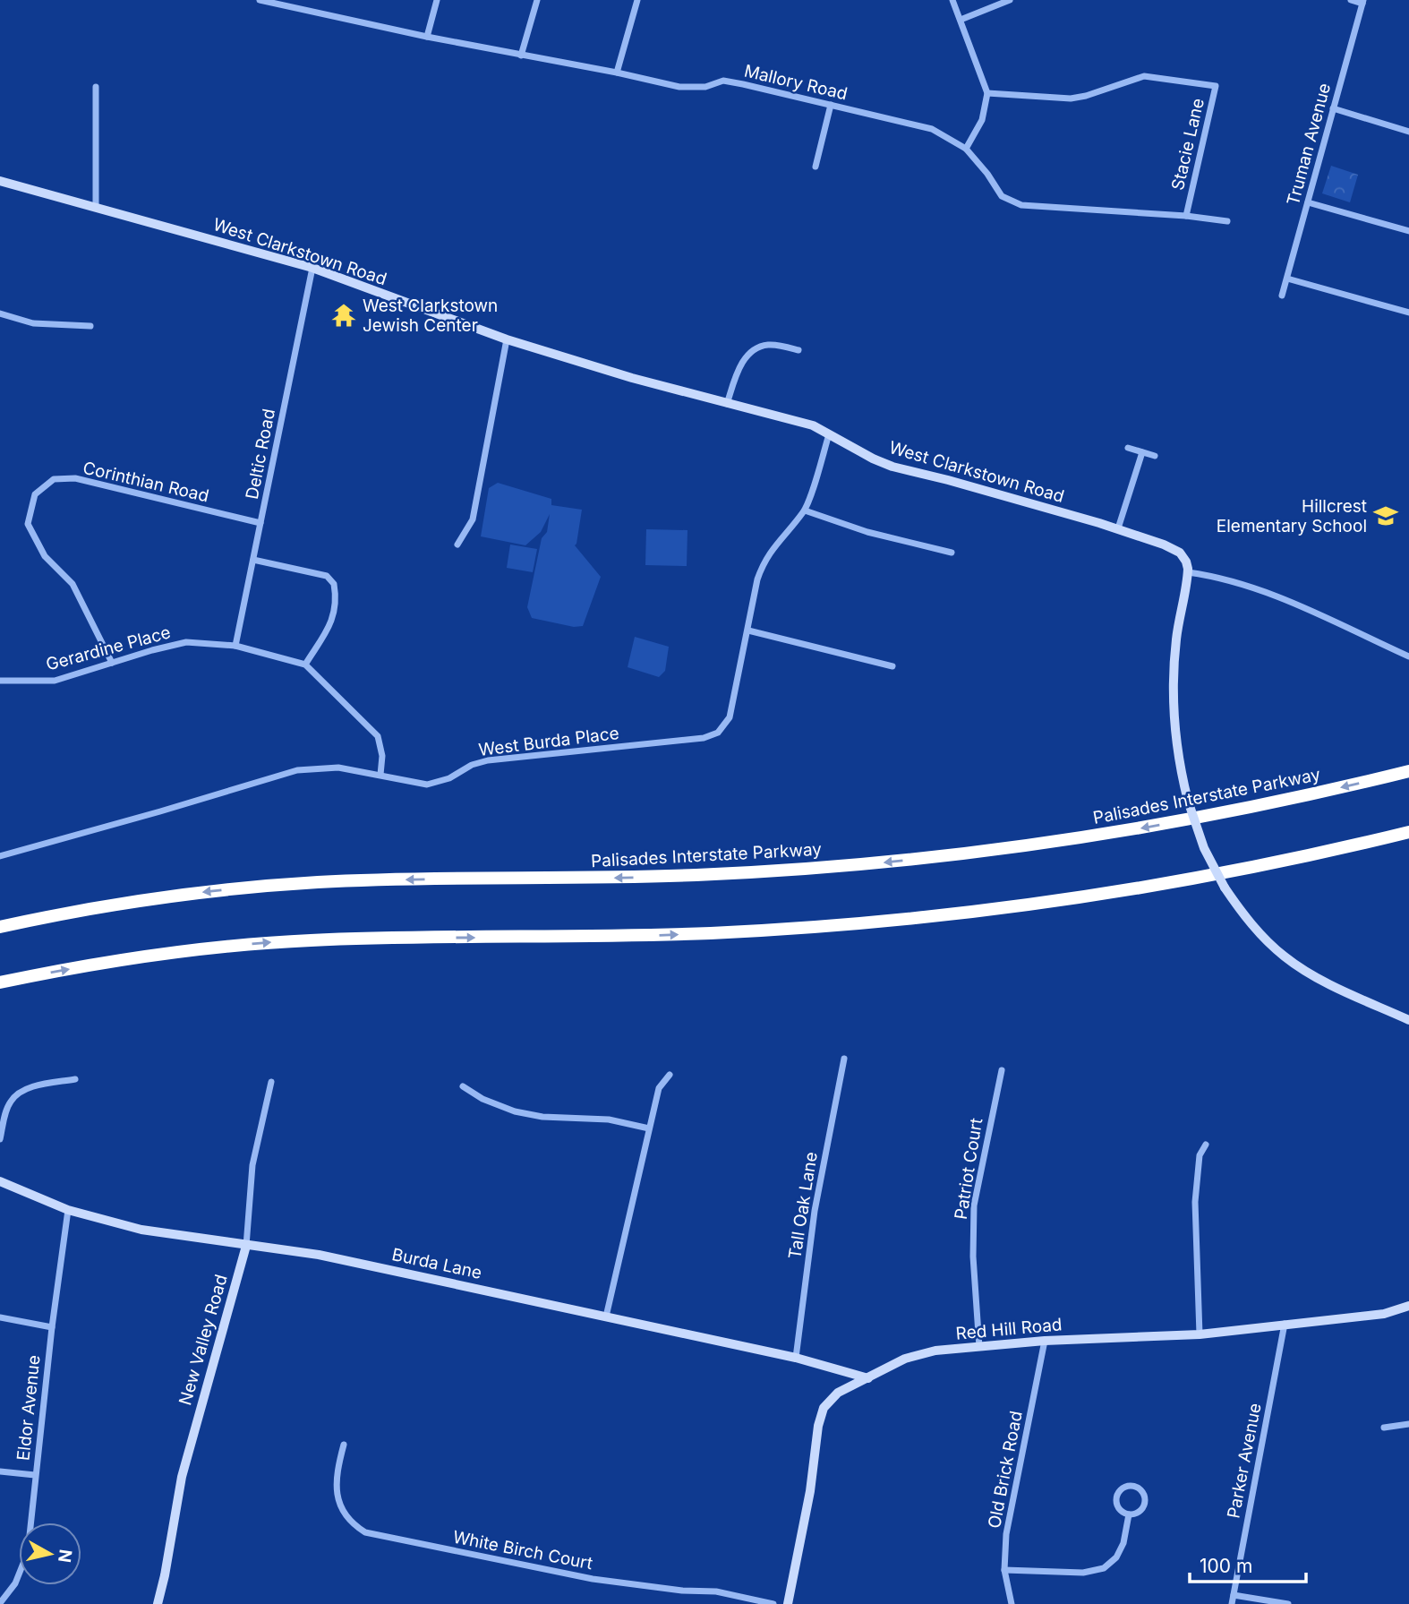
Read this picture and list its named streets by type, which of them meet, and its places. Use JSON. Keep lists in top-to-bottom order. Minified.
{"streets":{"highway":["Palisades Interstate Parkway"],"street":["Mallory Road","Stacie Lane","Truman Avenue","West Clarkstown Road","Deltic Road","Corinthian Road","Gerardine Place","West Burda Place","Patriot Court","Tall Oak Lane","Burda Lane","Red Hill Road","New Valley Road","Eldor Avenue","Parker Avenue","Old Brick Road","White Birch Court"]},"crossings":[["Mallory Road","Stacie Lane"],["West Clarkstown Road","Deltic Road"],["West Clarkstown Road","West Burda Place"],["Deltic Road","Corinthian Road"],["Deltic Road","Gerardine Place"],["Corinthian Road","Gerardine Place"],["Gerardine Place","West Burda Place"],["Patriot Court","Red Hill Road"],["Tall Oak Lane","Burda Lane"],["Burda Lane","Red Hill Road"],["Burda Lane","New Valley Road"],["Burda Lane","Eldor Avenue"],["Red Hill Road","Parker Avenue"],["Red Hill Road","Old Brick Road"]],"places":{"temple":["West Clarkstown Jewish Center"],"school or university":["Hillcrest Elementary School"]},"scale_bar":"100 m","north":"right"}
